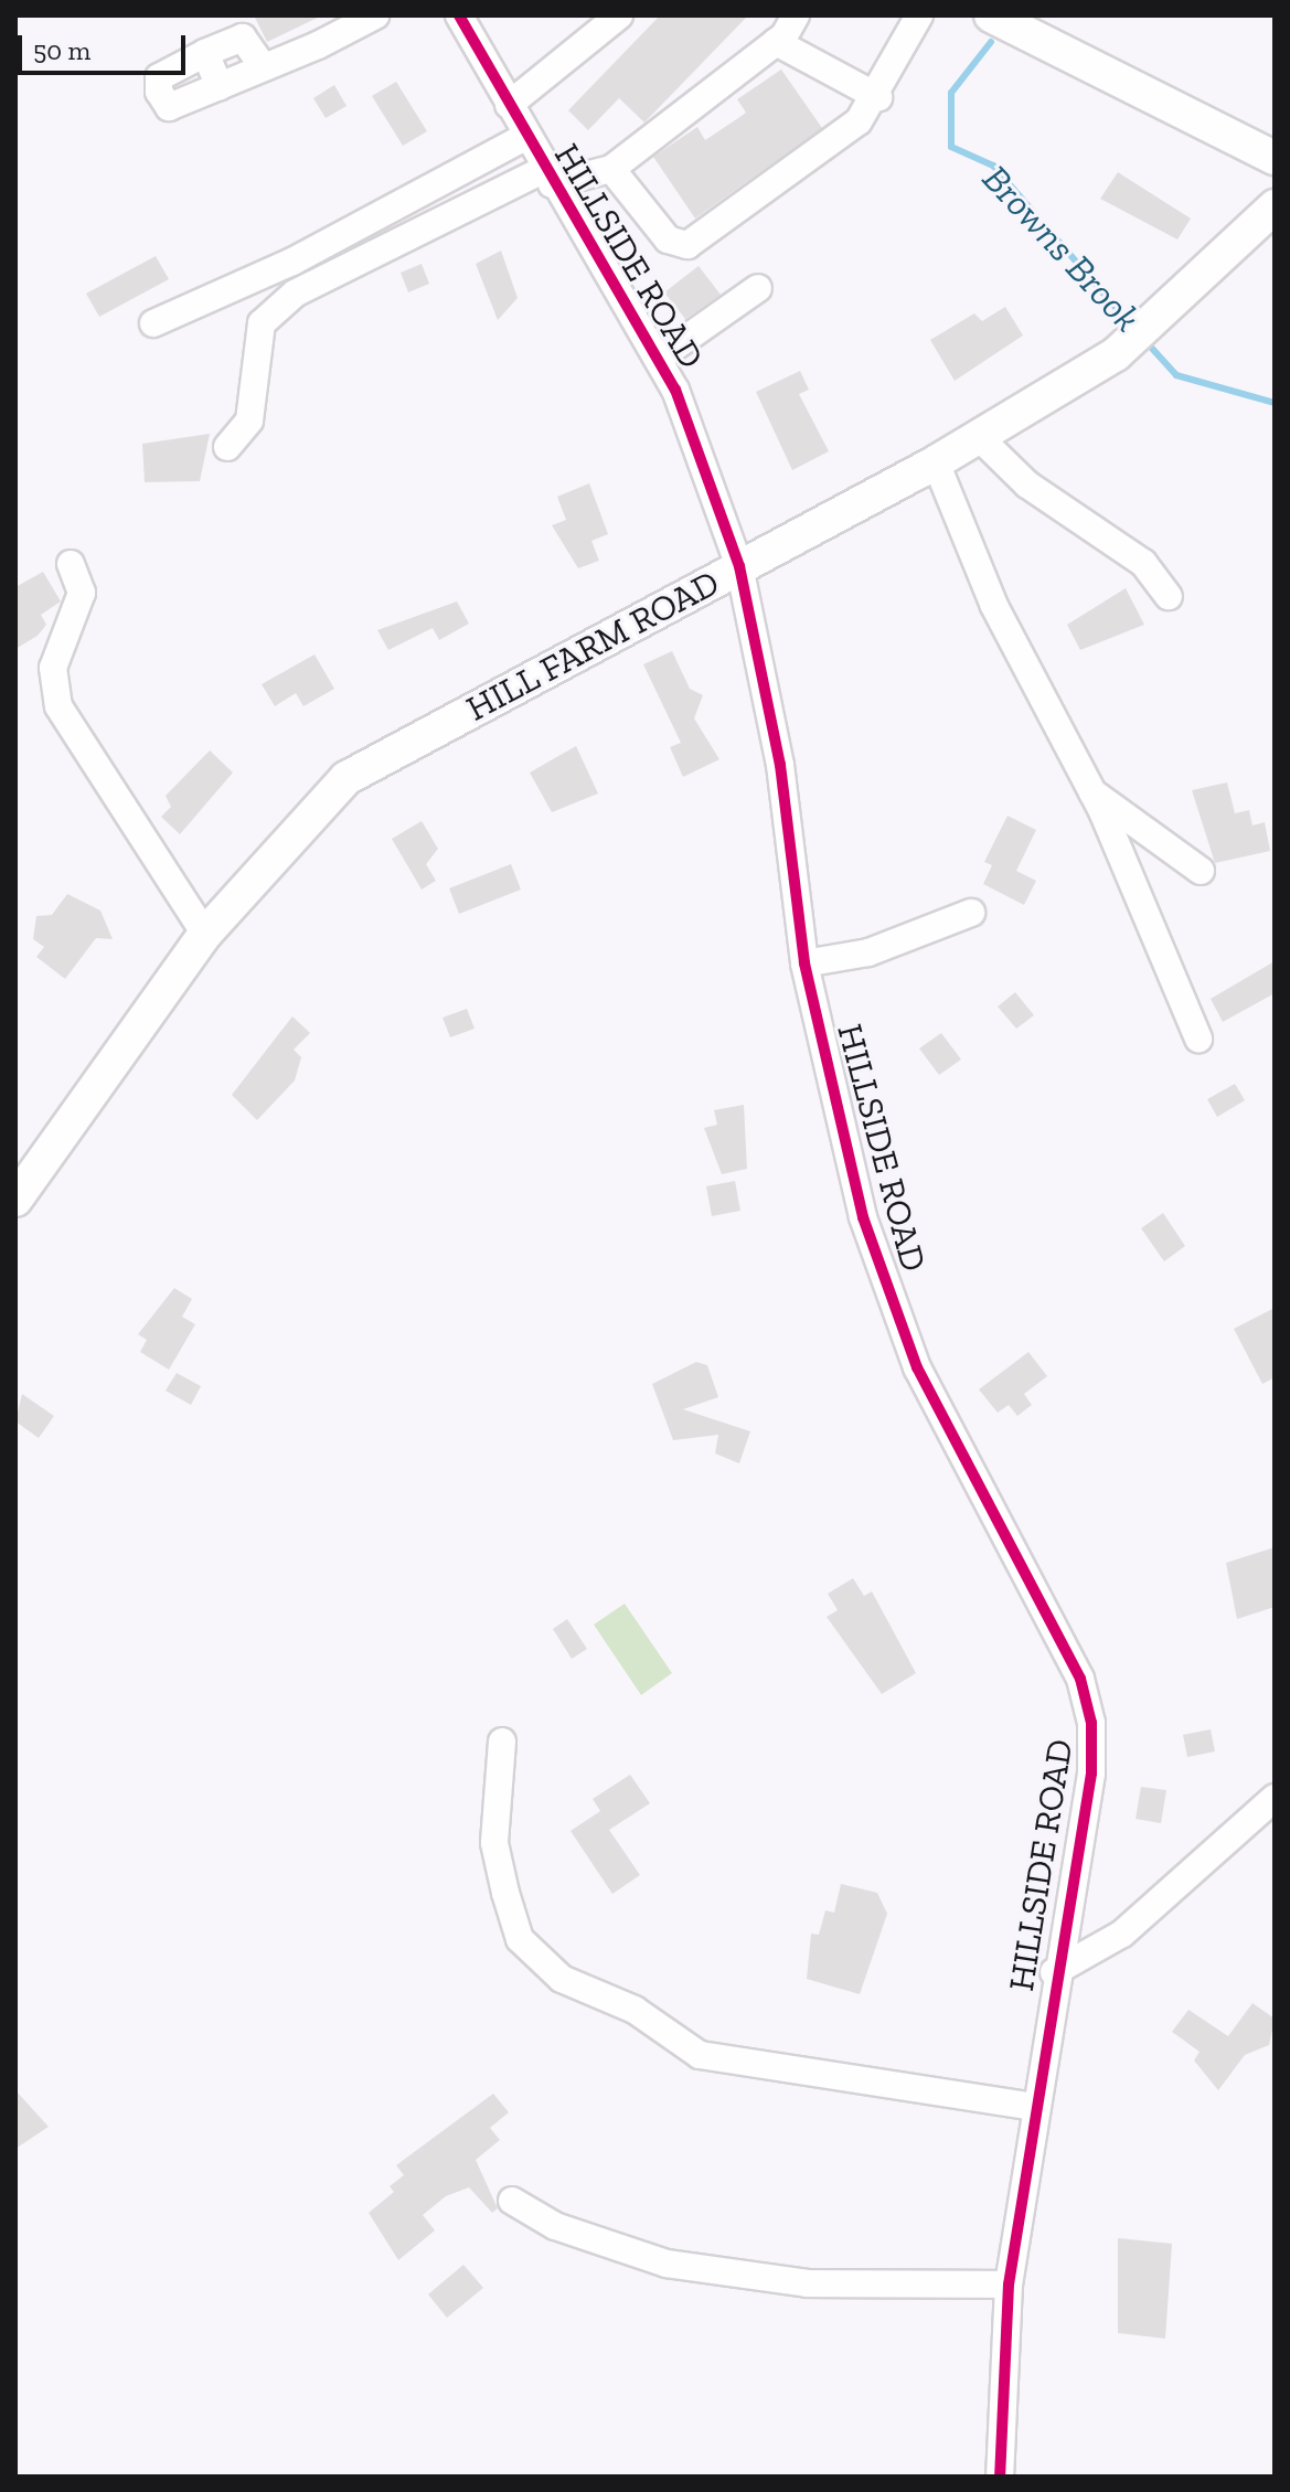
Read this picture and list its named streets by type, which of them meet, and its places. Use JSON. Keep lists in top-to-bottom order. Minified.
{"streets":{"main road":["HILL FARM ROAD"],"street":["HILLSIDE ROAD"]},"crossings":[["HILLSIDE ROAD","HILL FARM ROAD"]],"water":["Browns Brook"],"scale_bar":"50 m"}
